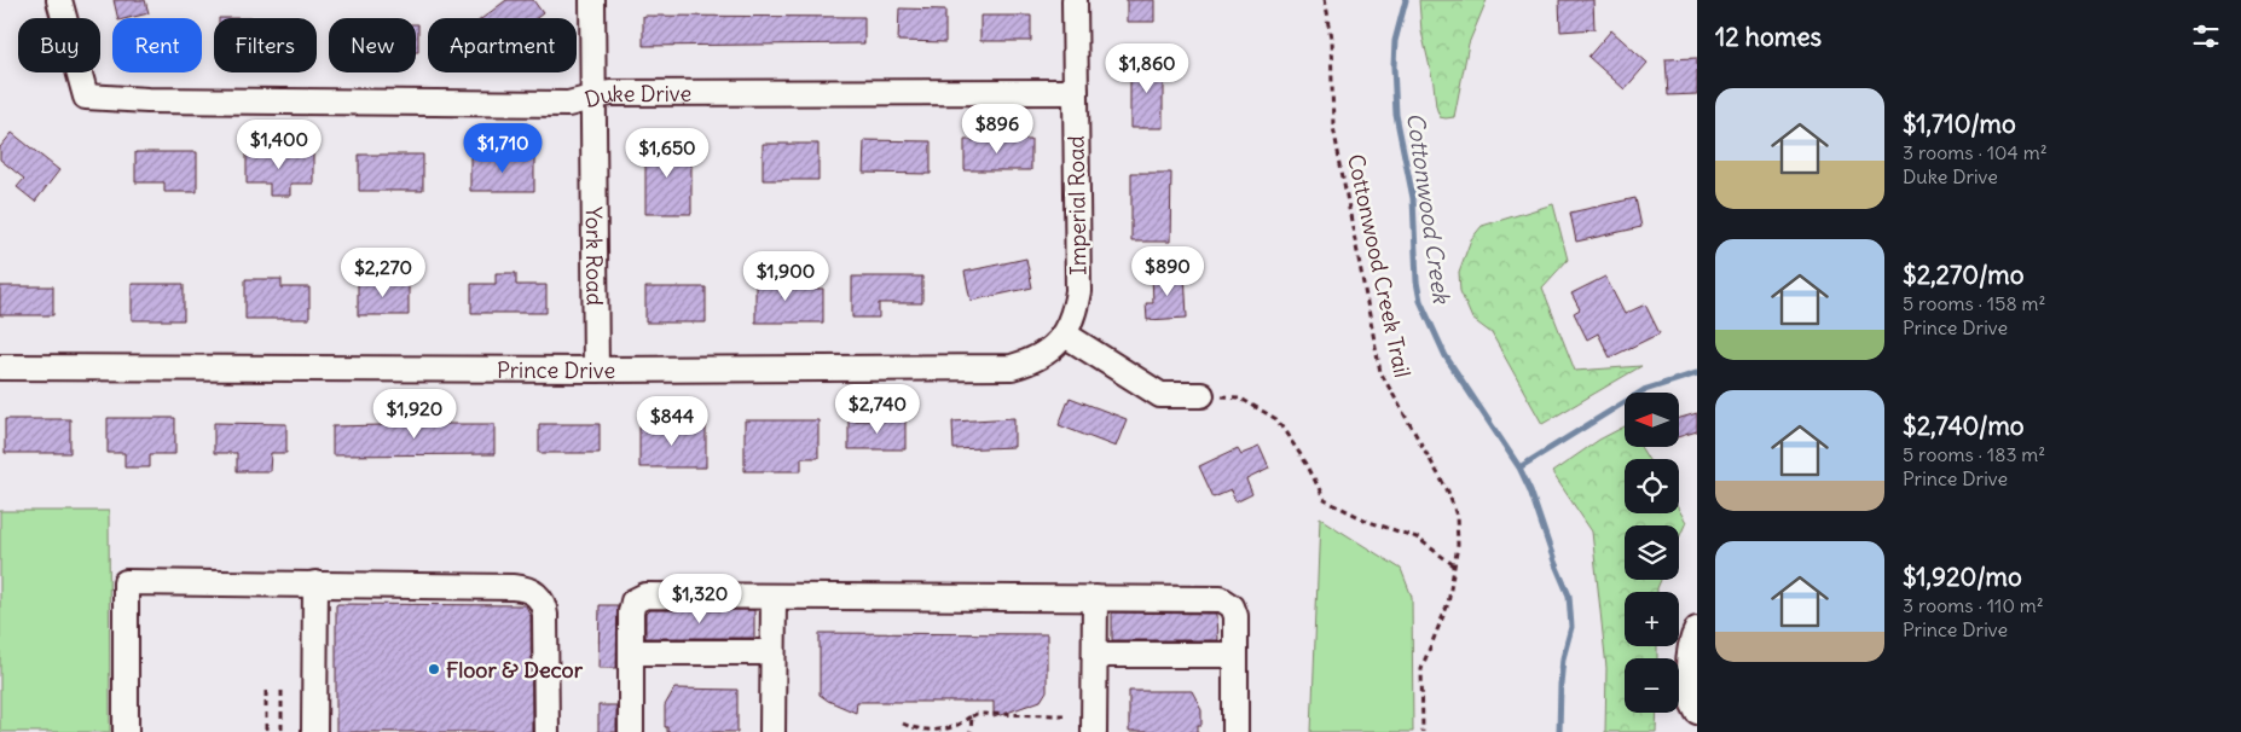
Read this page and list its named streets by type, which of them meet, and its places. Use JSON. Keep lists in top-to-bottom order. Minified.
{"streets":{"street":["Duke Drive","Imperial Road","York Road","Prince Drive"],"path":["Cottonwood Creek Trail"]},"crossings":[["Duke Drive","Imperial Road"],["Duke Drive","York Road"],["Imperial Road","Prince Drive"],["York Road","Prince Drive"]],"water":["Cottonwood Creek"],"places":["Floor & Decor"],"north":"left","page":{"heading":"12 homes","chip":["Buy","Rent","Filters","New","Apartment"],"price":["$1,860","$896","$1,400","$1,710","$1,650","$890","$2,270","$1,900","$2,740","$1,920","$844","$1,320"],"list":[{"name":"$1,710/mo","note":"3 rooms · 104 m² · Duke Drive"},{"name":"$2,270/mo","note":"5 rooms · 158 m² · Prince Drive"},{"name":"$2,740/mo","note":"5 rooms · 183 m² · Prince Drive"},{"name":"$1,920/mo","note":"3 rooms · 110 m² · Prince Drive"}],"map_buttons":["+","−"]}}
